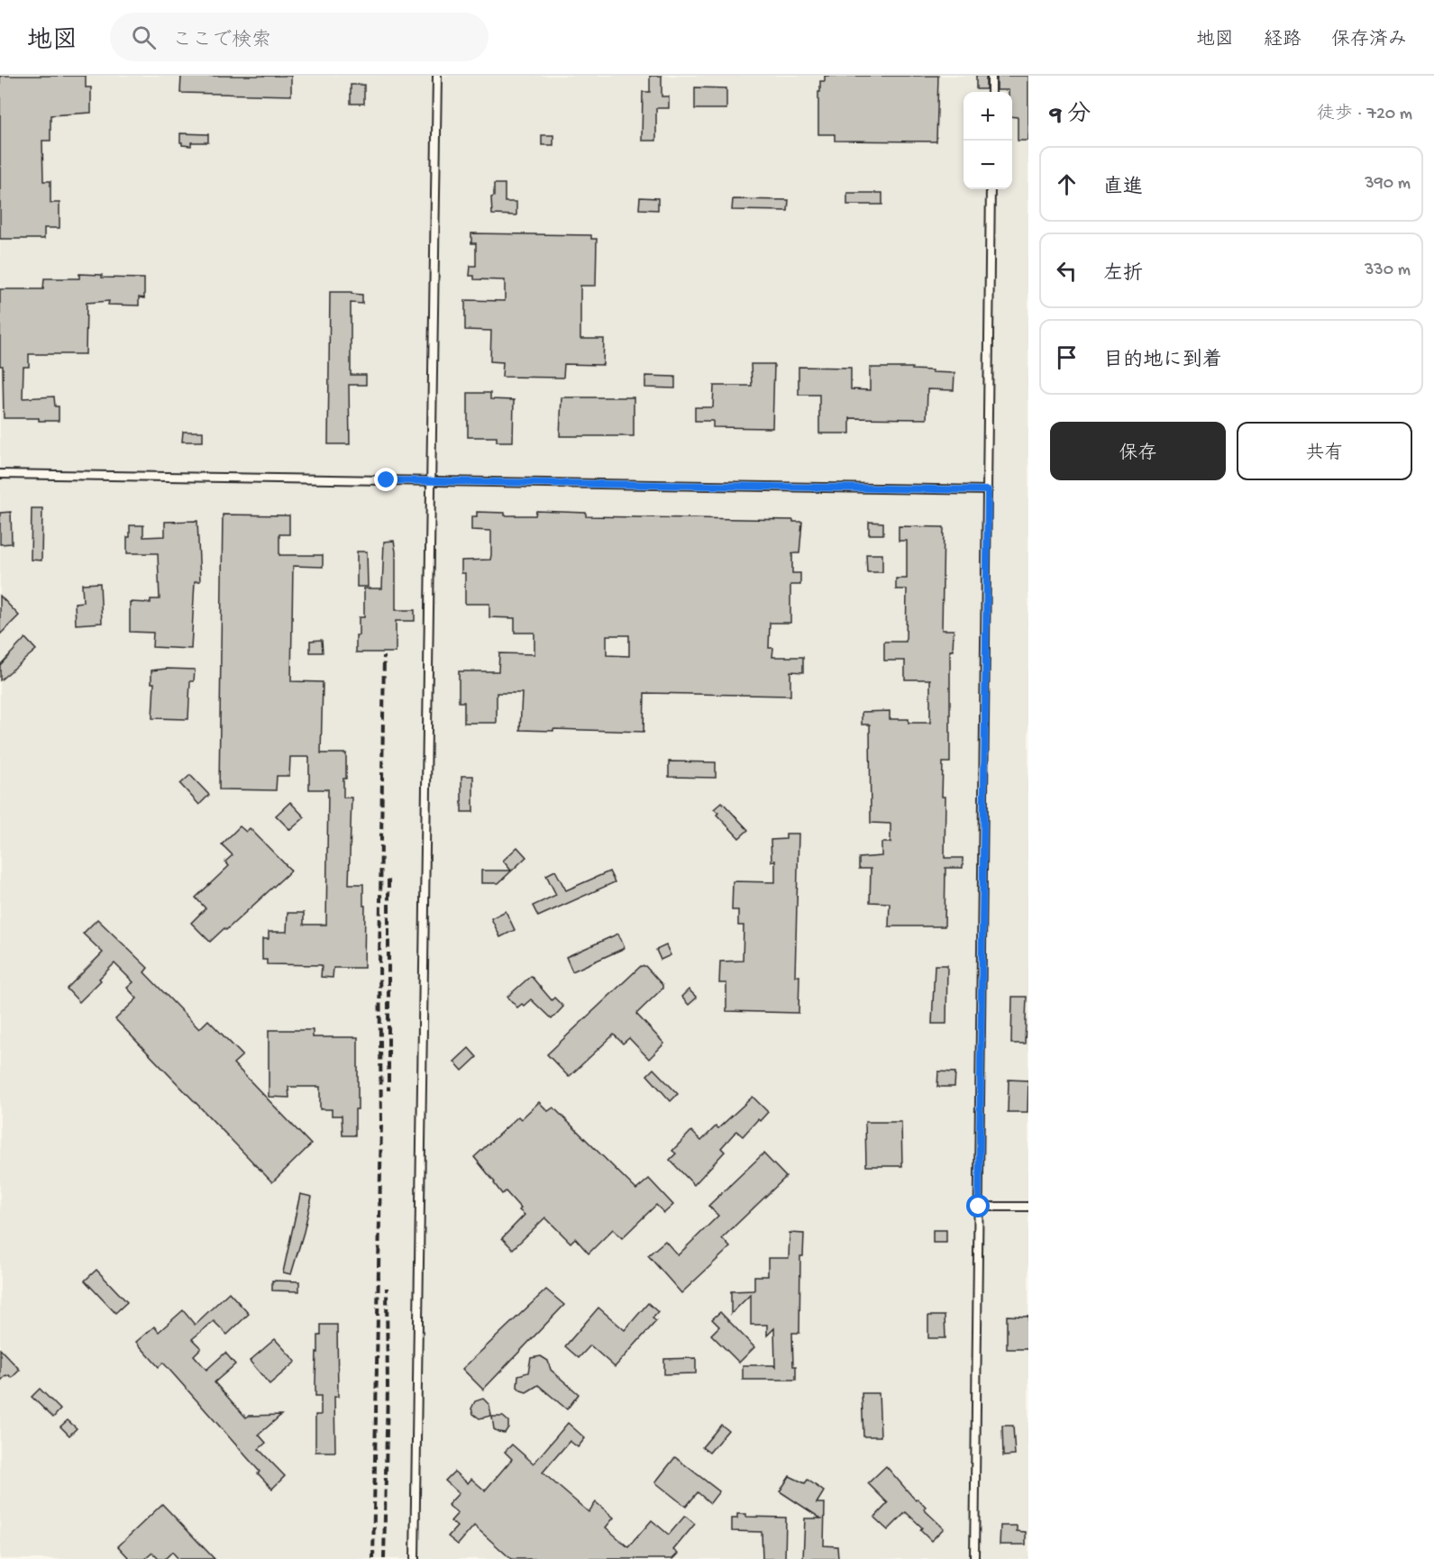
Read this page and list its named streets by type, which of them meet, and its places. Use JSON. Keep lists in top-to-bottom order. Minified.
{"page":{"header":"地図","search":"ここで検索","nav":["地図","経路","保存済み"],"heading":["9 分","徒歩 · 720 m"],"map_buttons":["+","−"],"list":[["直進","390 m"],["左折","330 m"],"目的地に到着"],"buttons":["保存","共有"]}}
